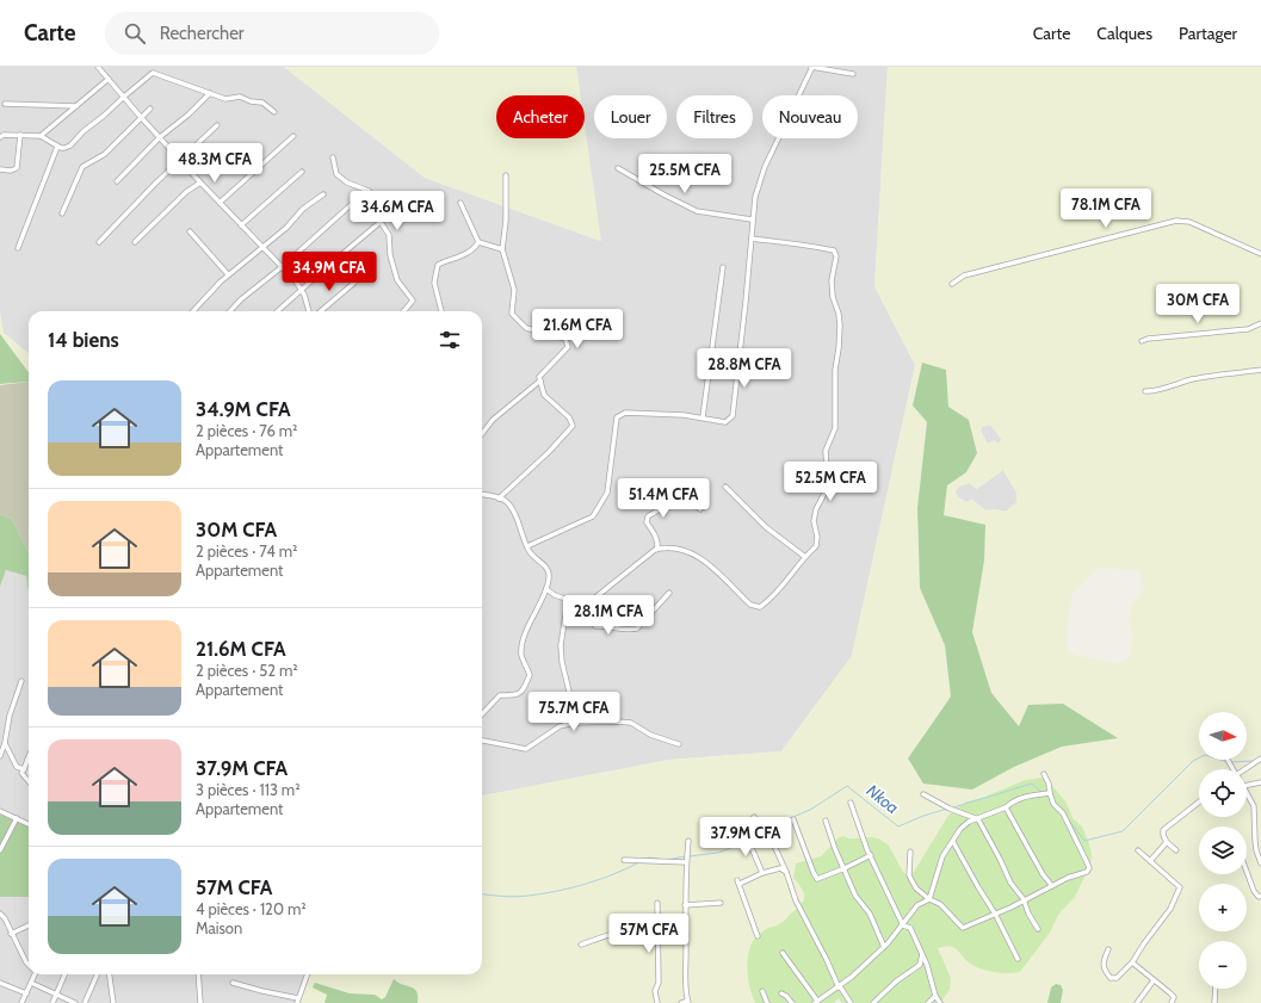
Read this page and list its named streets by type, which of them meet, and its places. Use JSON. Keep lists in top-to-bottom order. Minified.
{"water":["Nkoa"],"north":"right","page":{"header":"Carte","search":"Rechercher","nav":["Carte","Calques","Partager"],"chip":["Acheter","Louer","Filtres","Nouveau"],"price":["48.3M CFA","25.5M CFA","78.1M CFA","34.6M CFA","34.9M CFA","30M CFA","21.6M CFA","28.8M CFA","52.5M CFA","51.4M CFA","28.1M CFA","75.7M CFA","37.9M CFA","57M CFA"],"heading":"14 biens","list":[{"name":"34.9M CFA","note":"2 pièces · 76 m² · Appartement"},{"name":"30M CFA","note":"2 pièces · 74 m² · Appartement"},{"name":"21.6M CFA","note":"2 pièces · 52 m² · Appartement"},{"name":"37.9M CFA","note":"3 pièces · 113 m² · Appartement"},{"name":"57M CFA","note":"4 pièces · 120 m² · Maison"}],"map_buttons":["+","−"]}}
